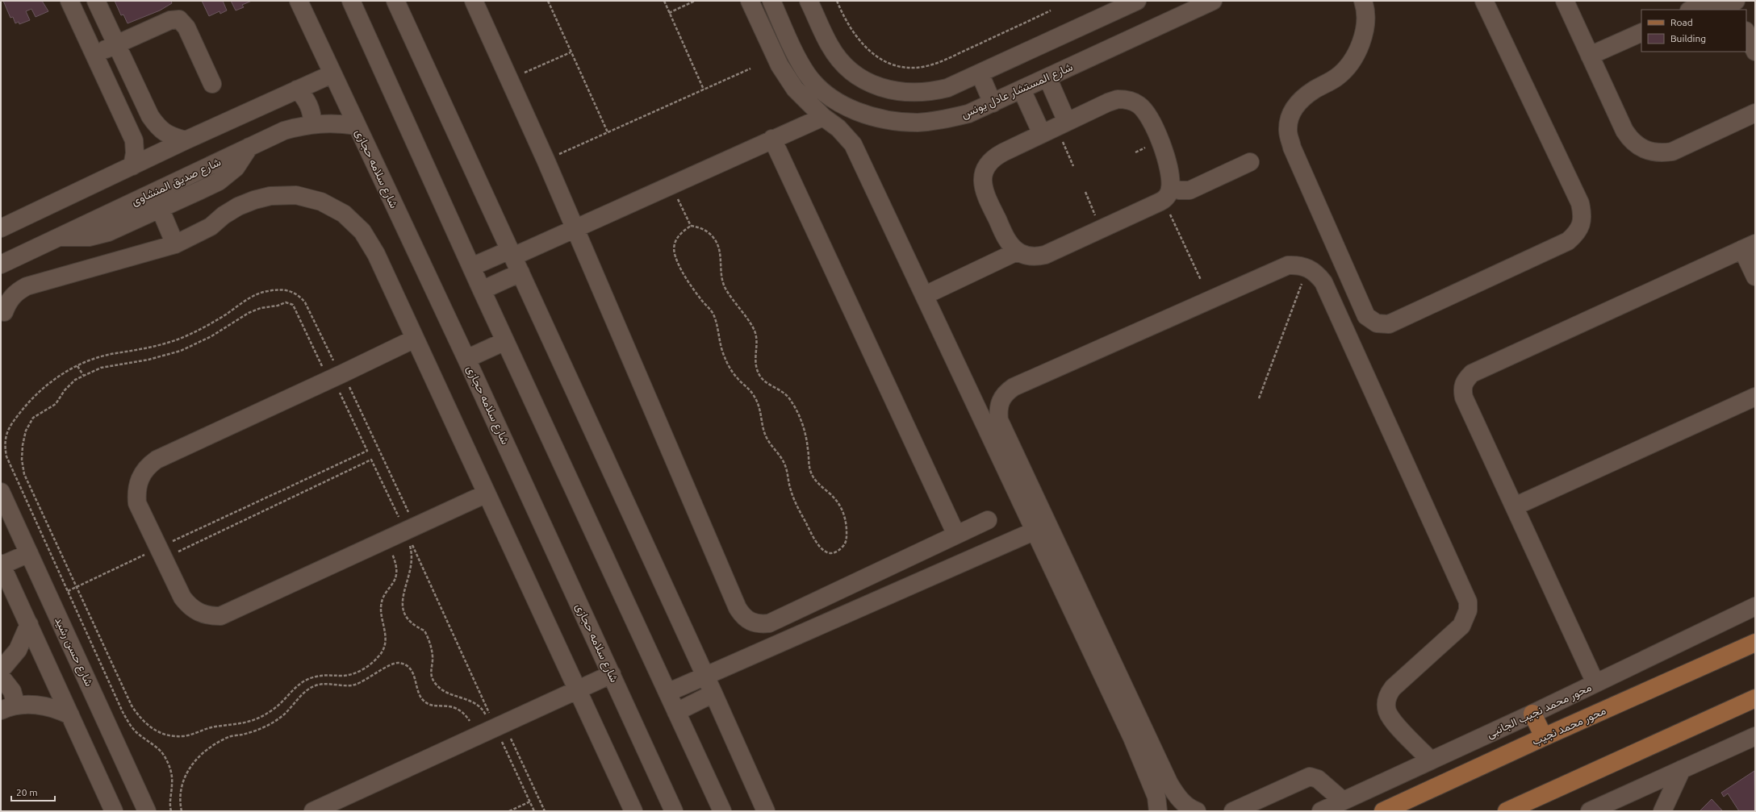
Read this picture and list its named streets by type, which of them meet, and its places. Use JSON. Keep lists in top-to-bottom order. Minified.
{"streets":{"main road":["محور محمد نجيب"],"street":["شارع المستشار عادل يونس","شارع سلامه حجازى","شارع صديق المنشاوى","شارع حسن رشيد","محور محمد نجيب الجانبى"]},"crossings":[["شارع سلامه حجازى","شارع صديق المنشاوى"]],"legend":["Road","Building"],"scale_bar":"20 m"}
